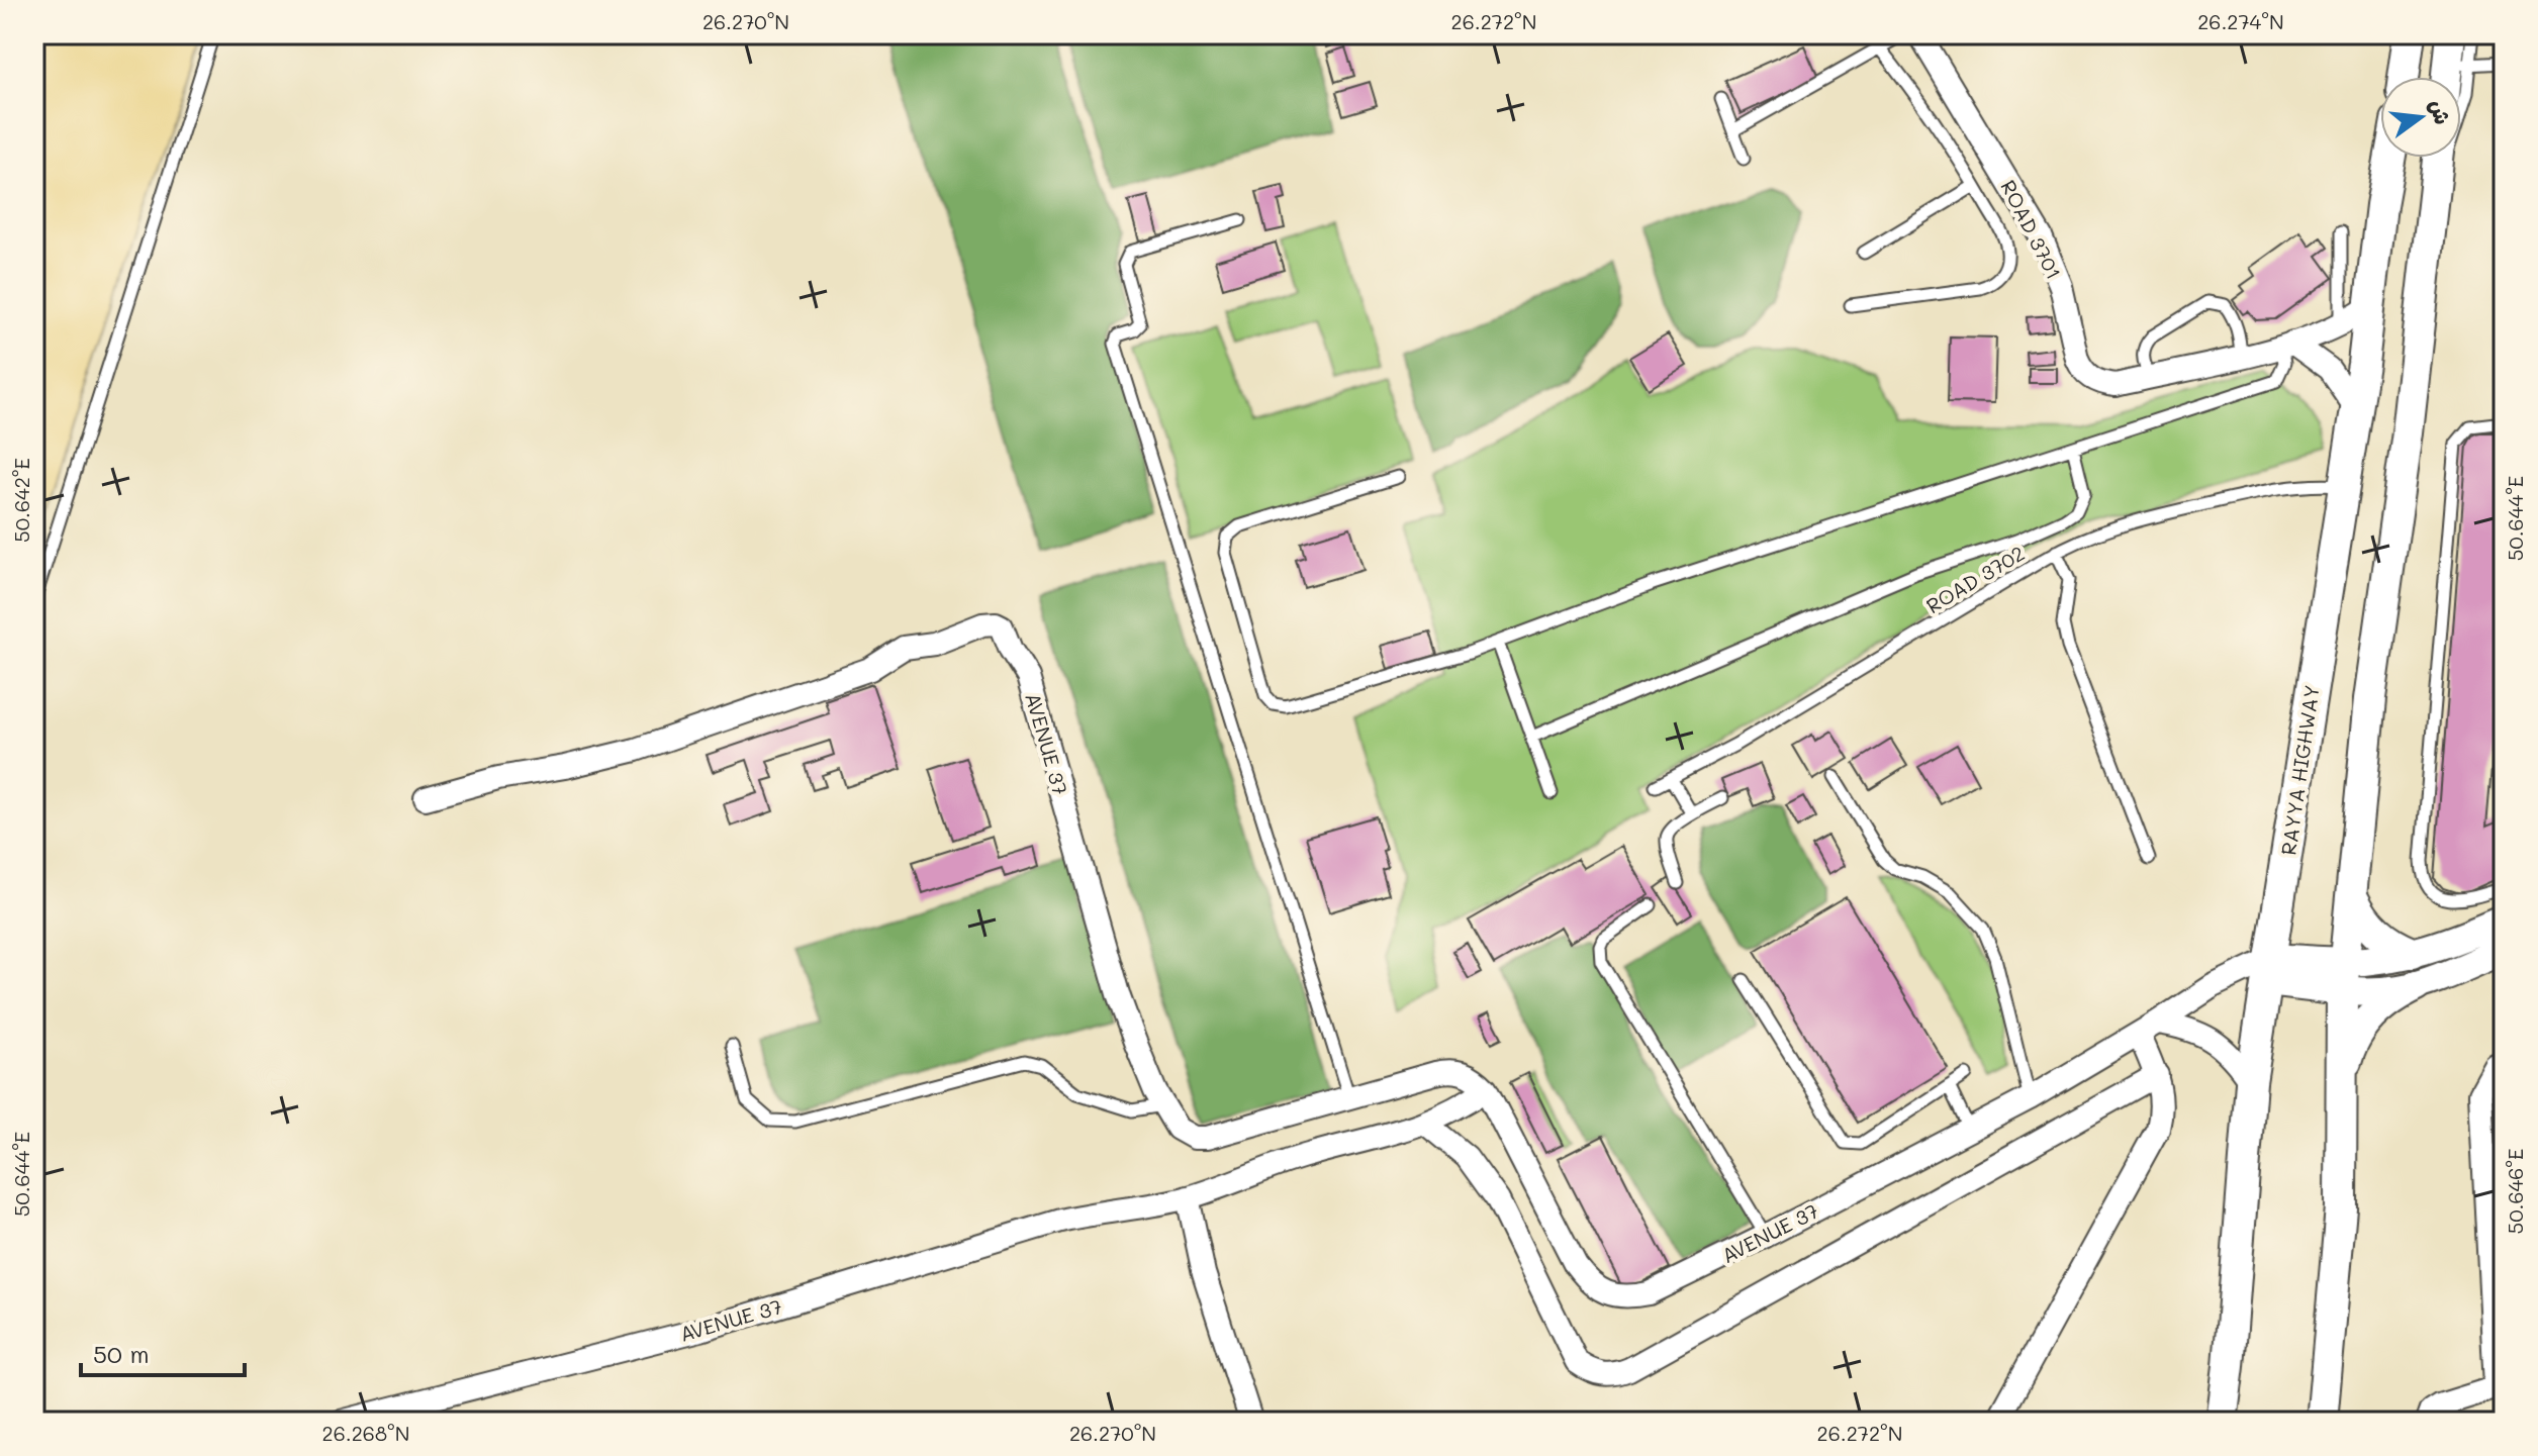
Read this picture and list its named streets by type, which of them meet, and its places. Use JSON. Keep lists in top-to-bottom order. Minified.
{"streets":{"main road":["RAYYA HIGHWAY"],"street":["ROAD 3701","AVENUE 37"],"lane":["ROAD 3702"]},"crossings":[["ROAD 3701","RAYYA HIGHWAY"],["ROAD 3702","RAYYA HIGHWAY"],["AVENUE 37","RAYYA HIGHWAY"]],"scale_bar":"50 m","north":"right","coordinates":["26.270°N","26.272°N","26.274°N","50.642°E","50.644°E","50.646°E","26.268°N"]}
